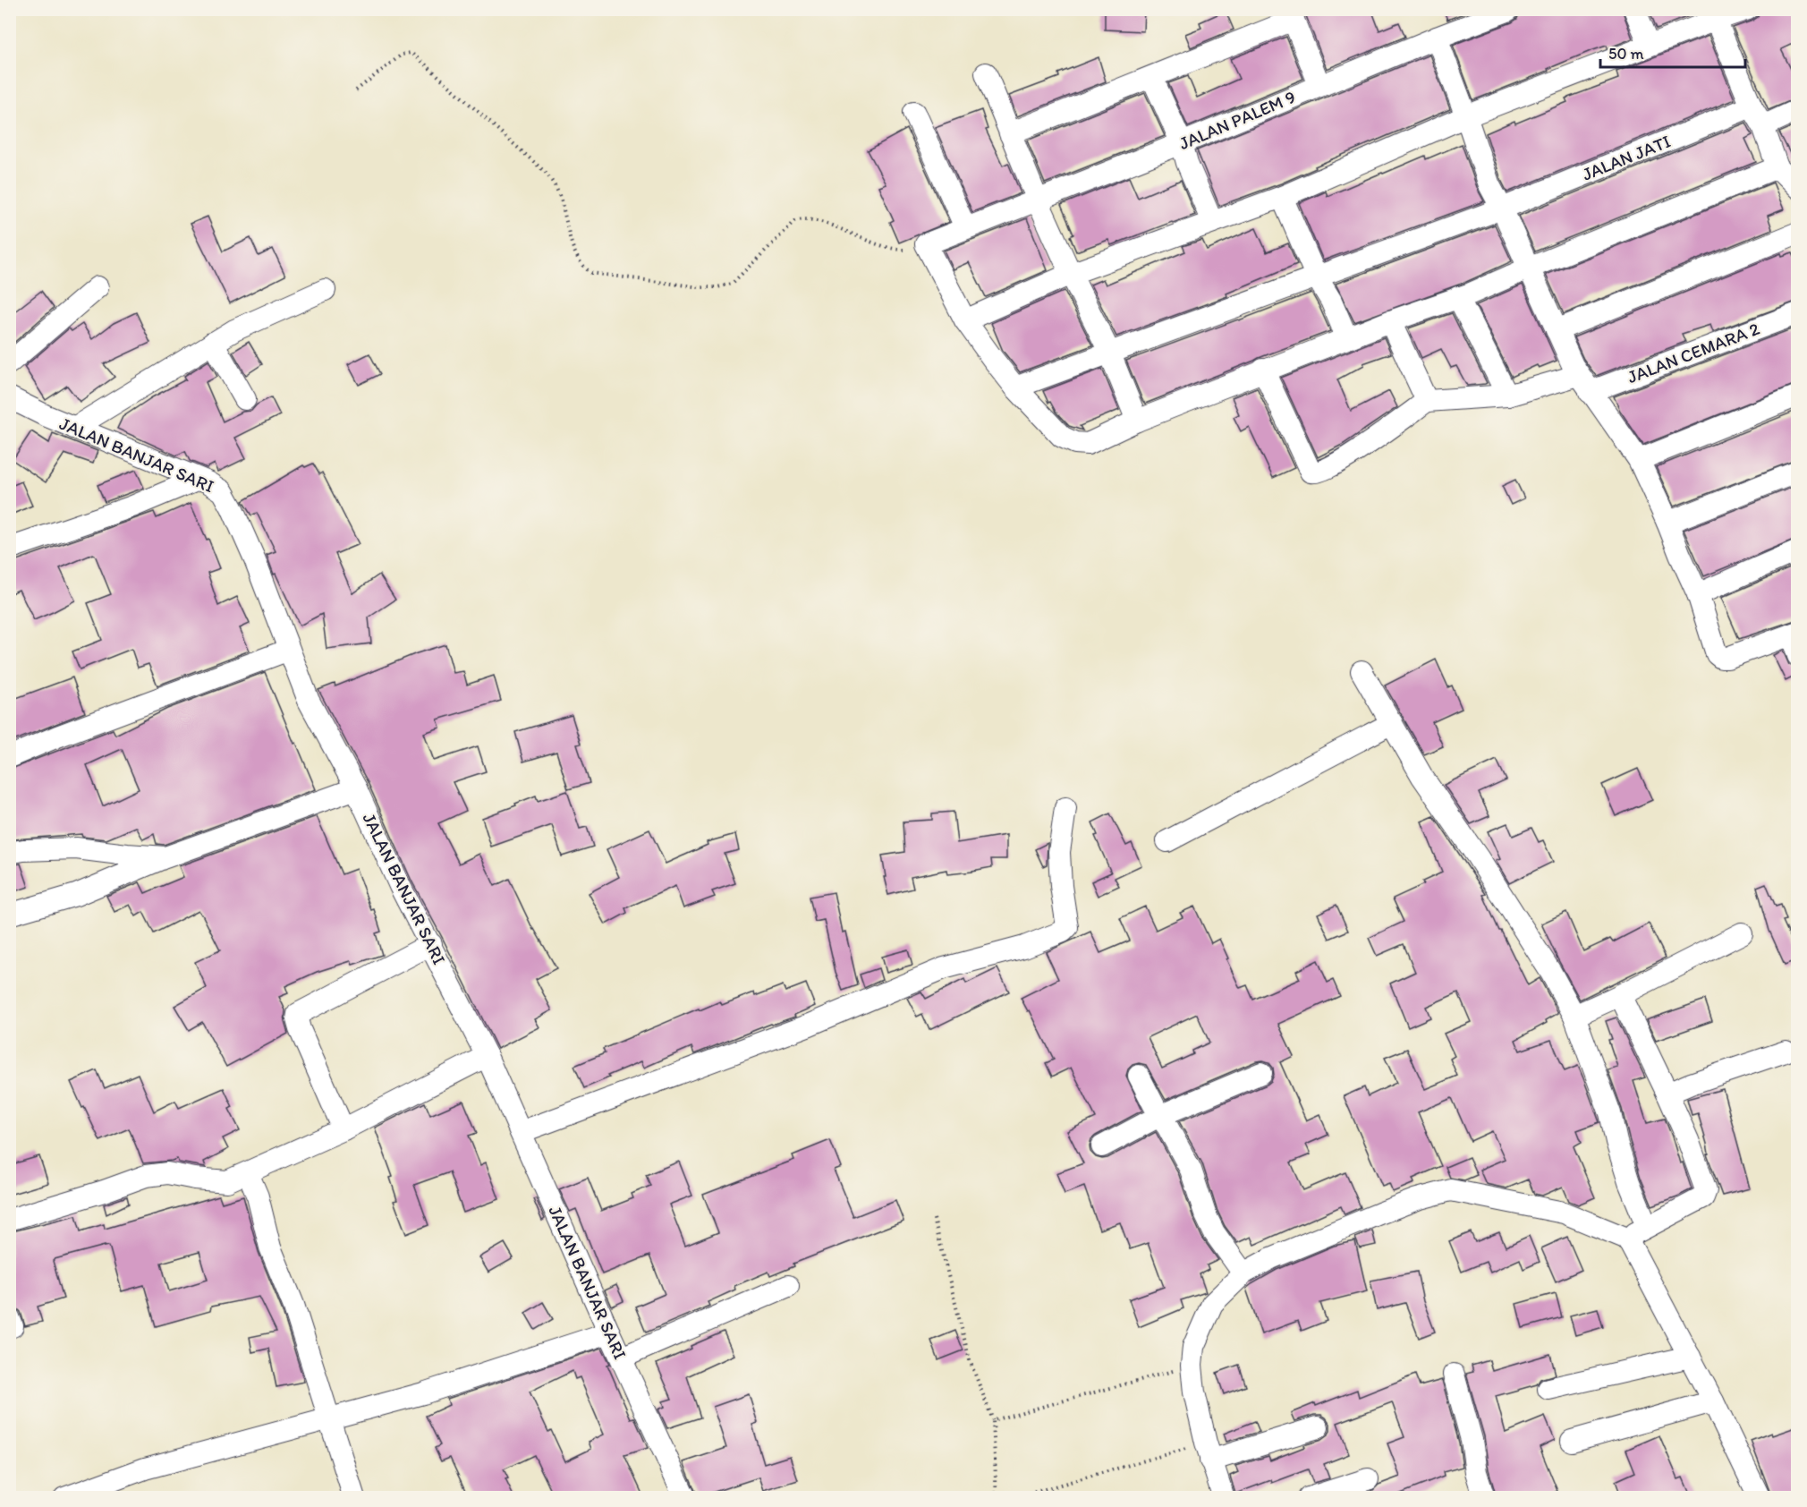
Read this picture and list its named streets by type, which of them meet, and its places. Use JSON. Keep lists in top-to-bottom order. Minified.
{"streets":{"street":["JALAN PALEM 9","JALAN JATI","JALAN CEMARA 2","JALAN BANJAR SARI"]},"scale_bar":"50 m"}
